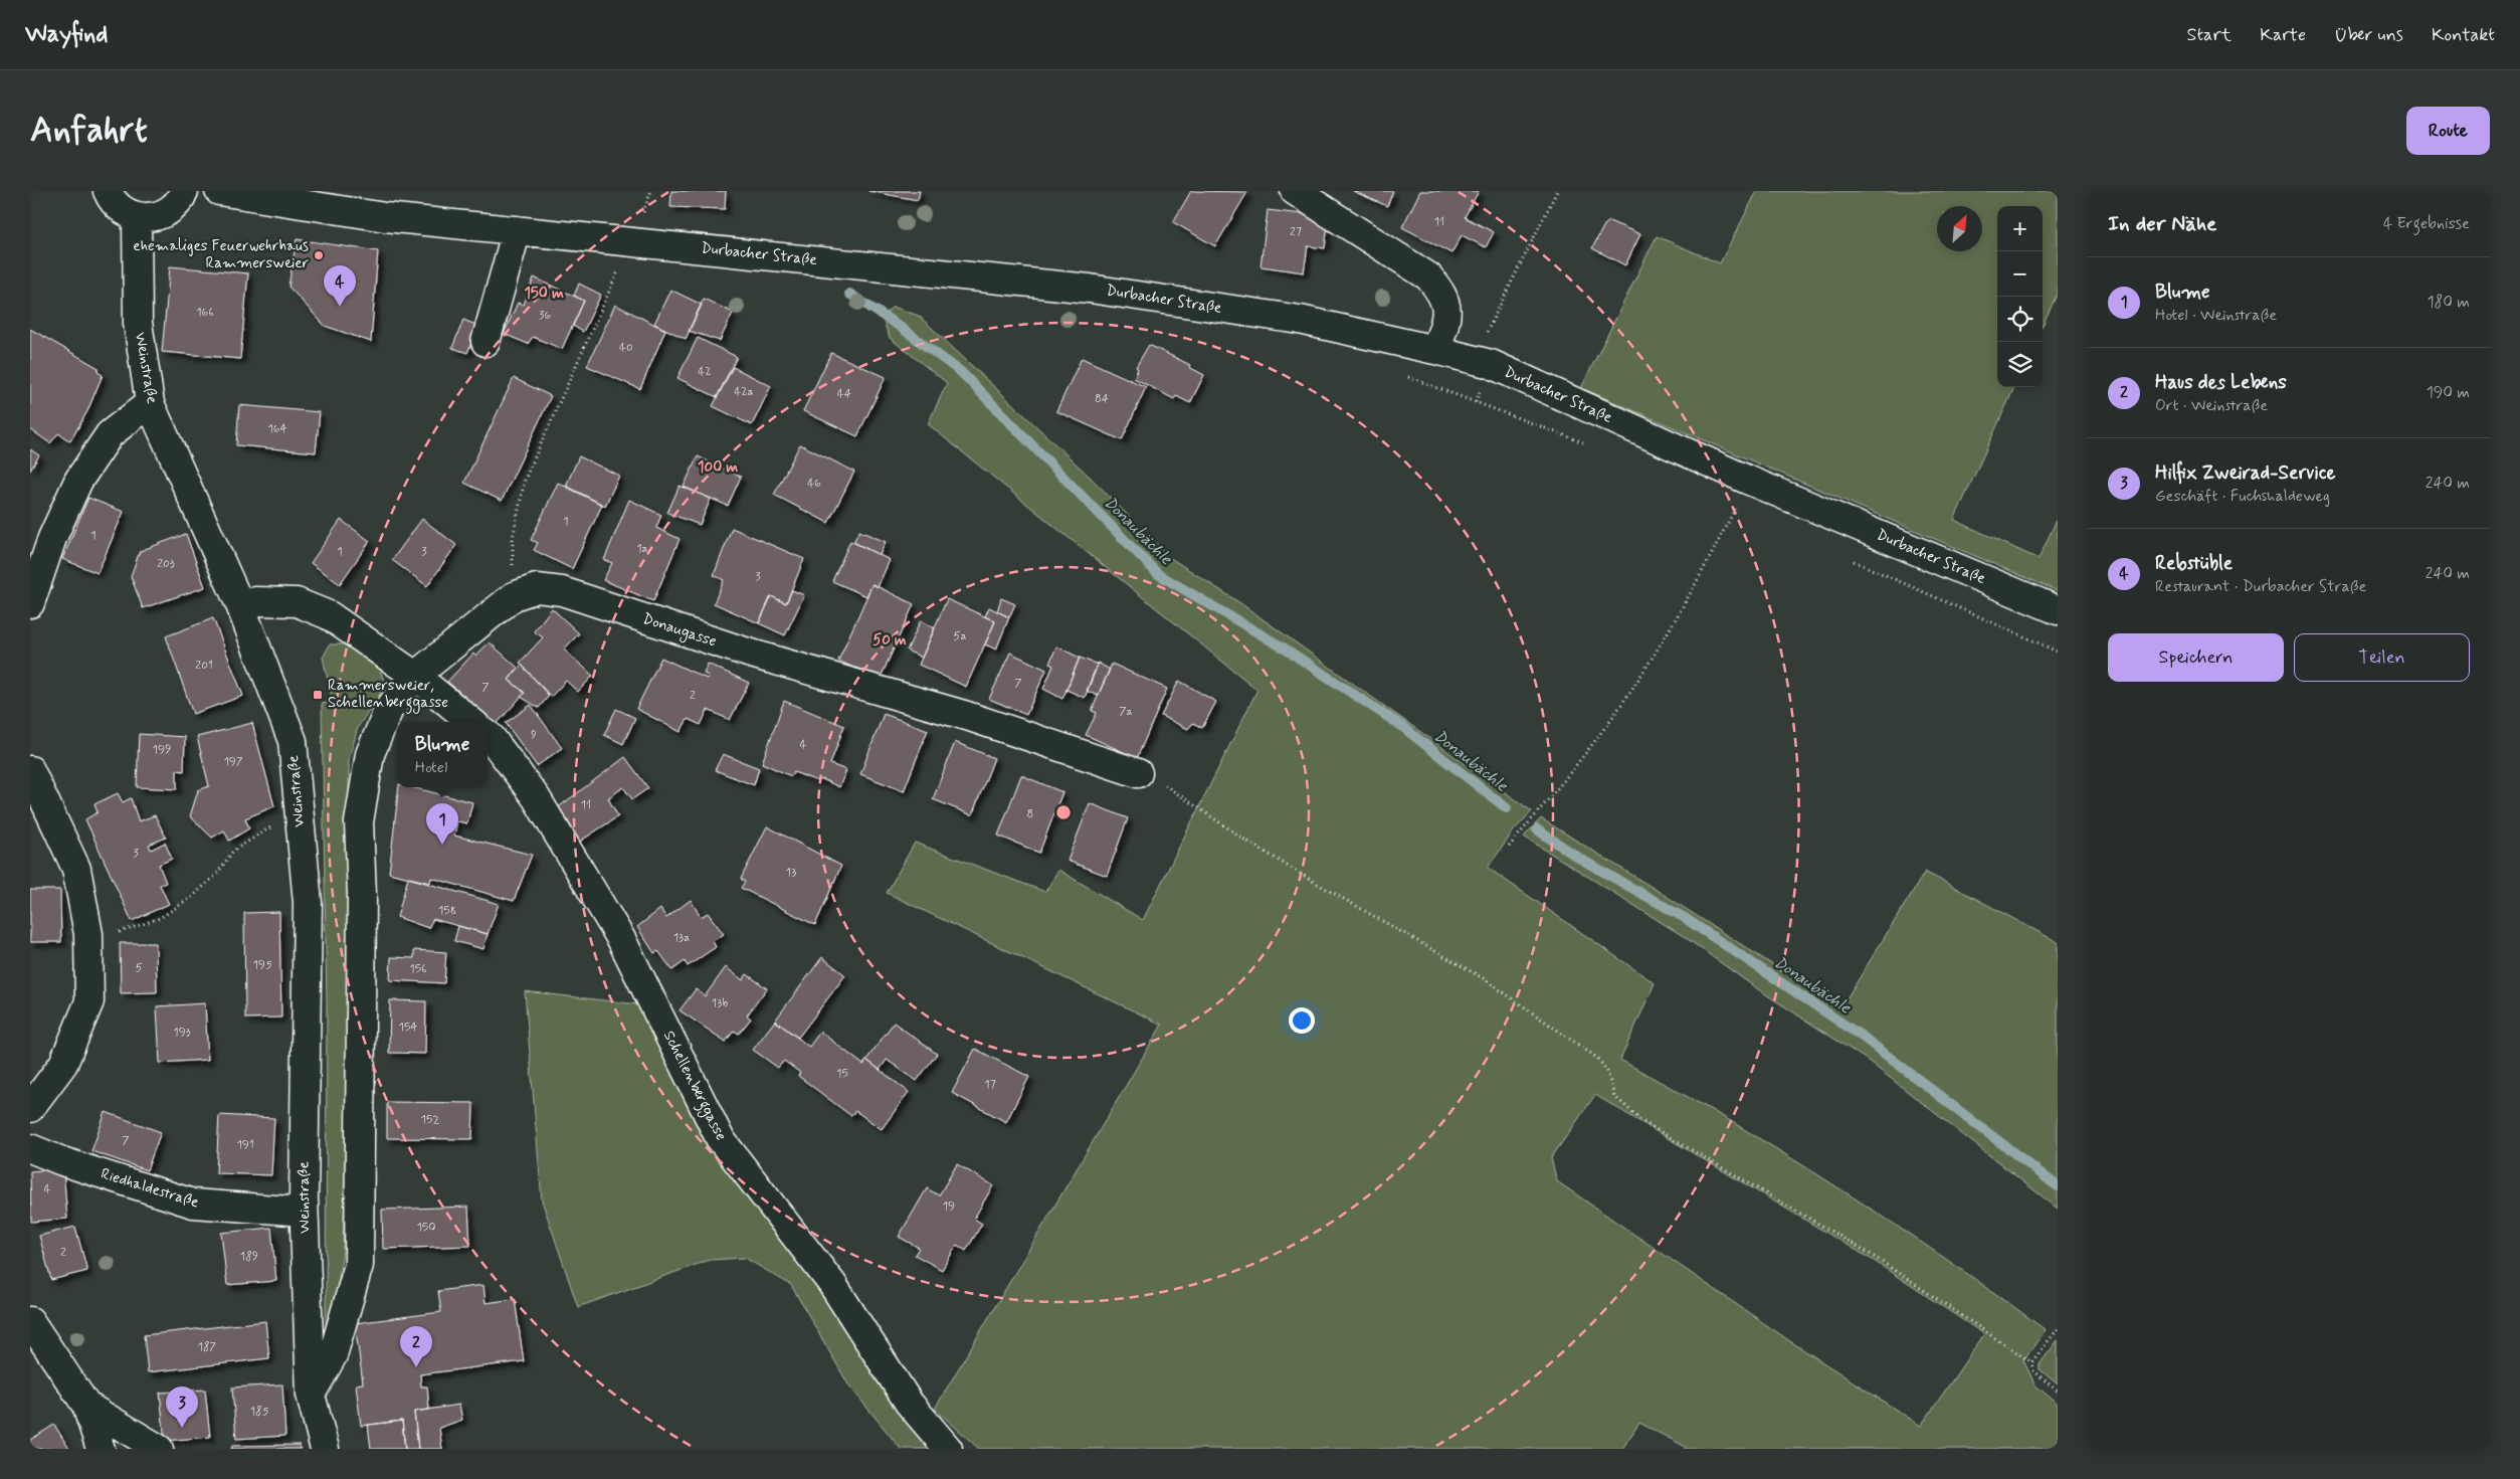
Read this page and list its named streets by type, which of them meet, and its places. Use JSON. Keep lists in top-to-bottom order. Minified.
{"streets":{"street":["Durbacher Straße","Weinstraße","Donaugasse","Schellenberggasse","Riedhaldestraße"]},"crossings":[["Weinstraße","Riedhaldestraße"]],"water":["Donaubächle"],"places":{"other":["ehemaliges Feuerwehrhaus Rammersweier"],"transit":["Rammersweier, Schellenberggasse"]},"house_numbers":["11","27","166","36","40","42","42a","44","84","164","46","1","1","1a","1","3","203","3","5a","201","7","7","2","7a","9","4","199","197","11","8","3","13","158","13a","195","5","156","13b","154","193","15","17","152","7","191","4","19","150","2","189","187","185"],"north":"top right","page":{"header":"Wayfind","nav":["Start","Karte","Über uns","Kontakt"],"buttons":["Route",["Speichern","Teilen"]],"title":"Anfahrt","heading":["In der Nähe","4 Ergebnisse"],"map_buttons":["+","−"],"list":[{"mark":"1","name":"Blume","note":"Hotel · Weinstraße","value":"180 m"},{"mark":"2","name":"Haus des Lebens","note":"Ort · Weinstraße","value":"190 m"},{"mark":"3","name":"Hilfix Zweirad-Service","note":"Geschäft · Fuchshaldeweg","value":"240 m"},{"mark":"4","name":"Rebstüble","note":"Restaurant · Durbacher Straße","value":"240 m"}],"pins":["4","1","2","3"],"popup":["Blume","Hotel"]},"rings":["150 m","100 m","50 m"]}
